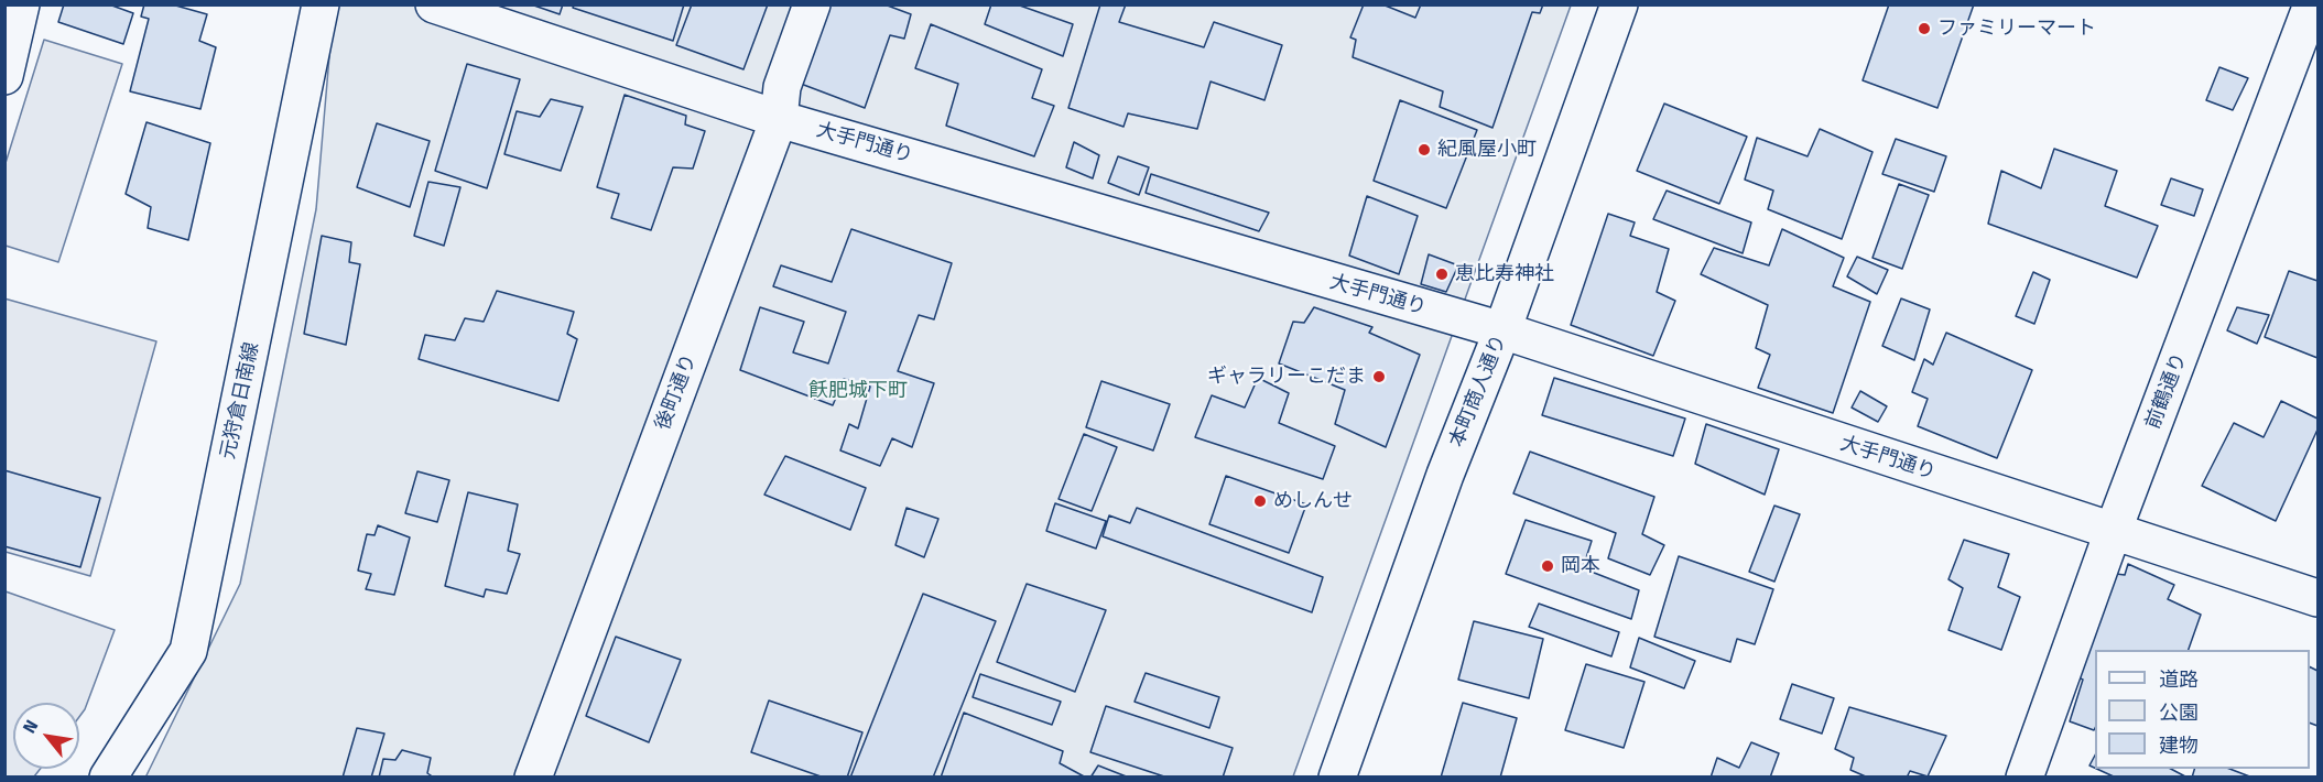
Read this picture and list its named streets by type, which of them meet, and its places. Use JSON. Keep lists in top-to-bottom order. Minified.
{"streets":{"main road":["大手門通り","本町商人通り","前鶴通り","後町通り","元狩倉日南線"]},"crossings":[["大手門通り","本町商人通り"],["大手門通り","前鶴通り"],["大手門通り","後町通り"]],"parks":["飫肥城下町"],"places":["ファミリーマート","紀風屋小町","恵比寿神社","ギャラリーこだま","めしんせ","岡本"],"legend":["道路","公園","建物"],"north":"top left"}
